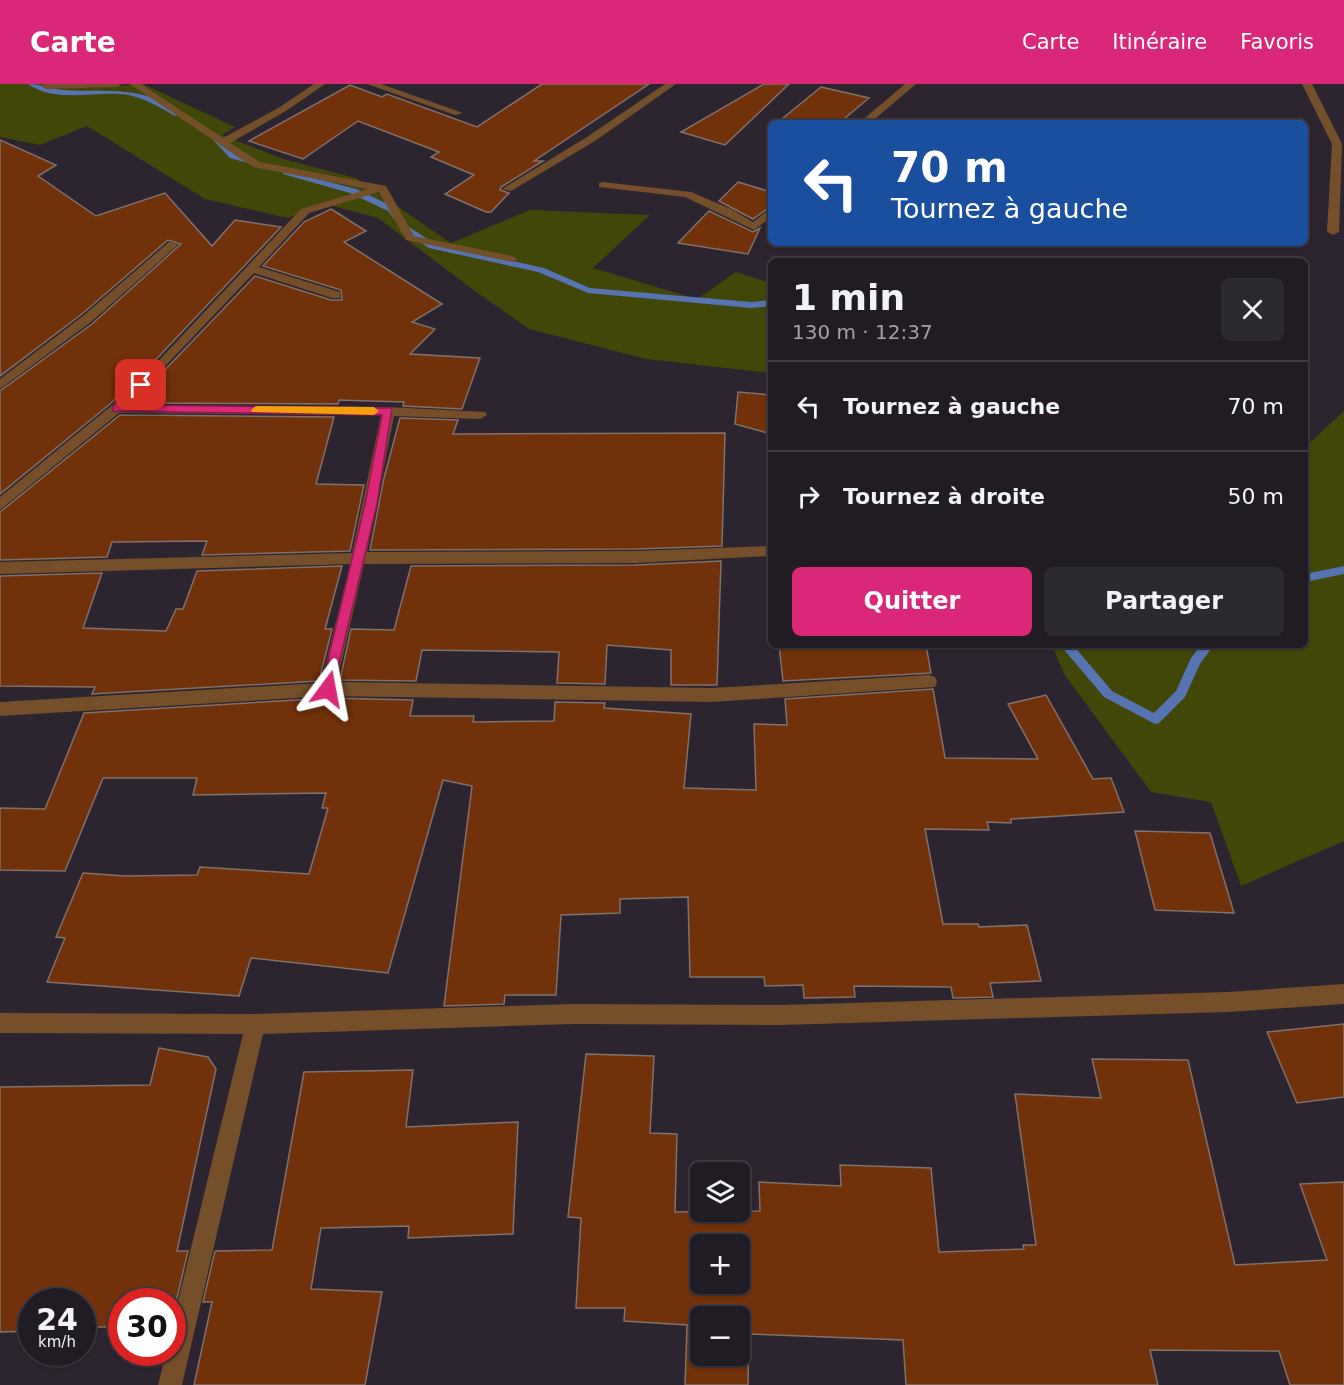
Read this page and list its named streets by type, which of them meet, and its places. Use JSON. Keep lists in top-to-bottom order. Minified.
{"page":{"header":"Carte","nav":["Carte","Itinéraire","Favoris"],"turn":["70 m","Tournez à gauche"],"heading":["1 min","130 m · 12:37"],"list":[{"name":"Tournez à gauche","value":"70 m"},{"name":"Tournez à droite","value":"50 m"}],"buttons":["Quitter","Partager"],"map_buttons":["+","−"],"speed":"24 km/h","limit":"30"}}
